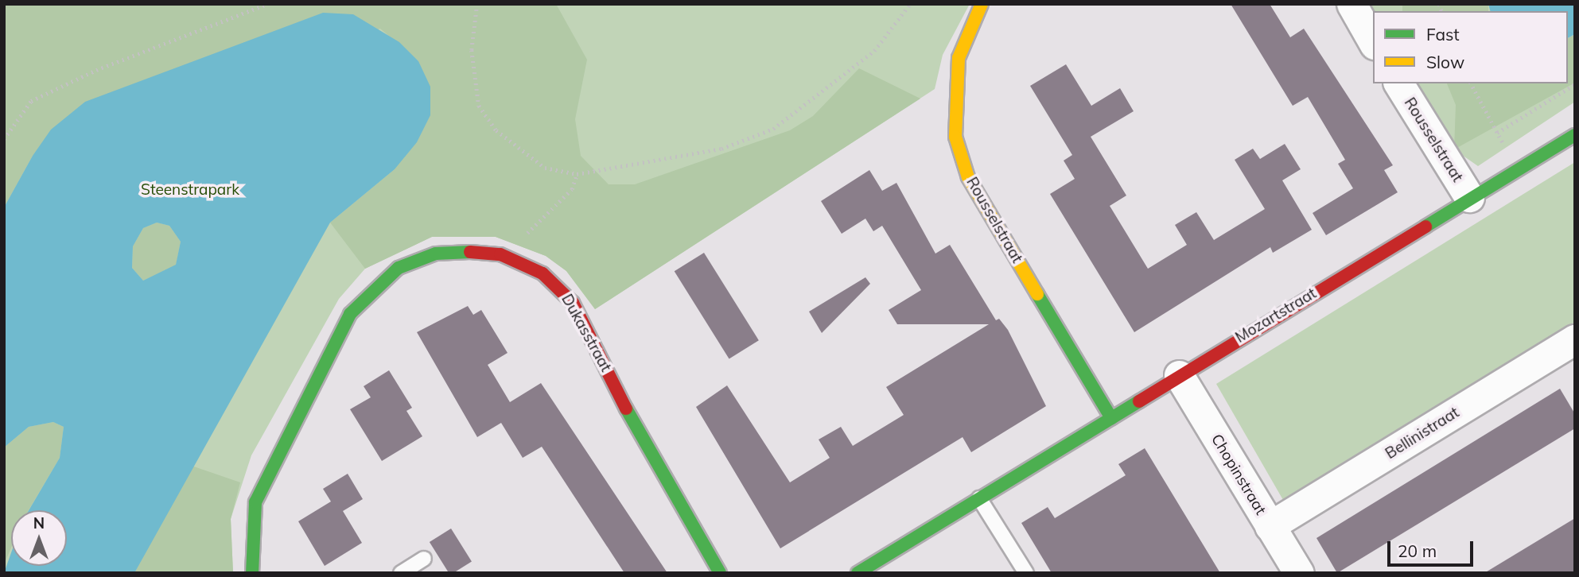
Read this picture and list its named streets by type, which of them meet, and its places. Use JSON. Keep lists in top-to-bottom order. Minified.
{"streets":{"street":["Rousselstraat","Mozartstraat","Dukasstraat","Bellinistraat","Chopinstraat"]},"crossings":[["Rousselstraat","Mozartstraat"],["Mozartstraat","Chopinstraat"],["Bellinistraat","Chopinstraat"]],"parks":["Steenstrapark"],"legend":["Fast","Slow"],"scale_bar":"20 m","north":"top"}
